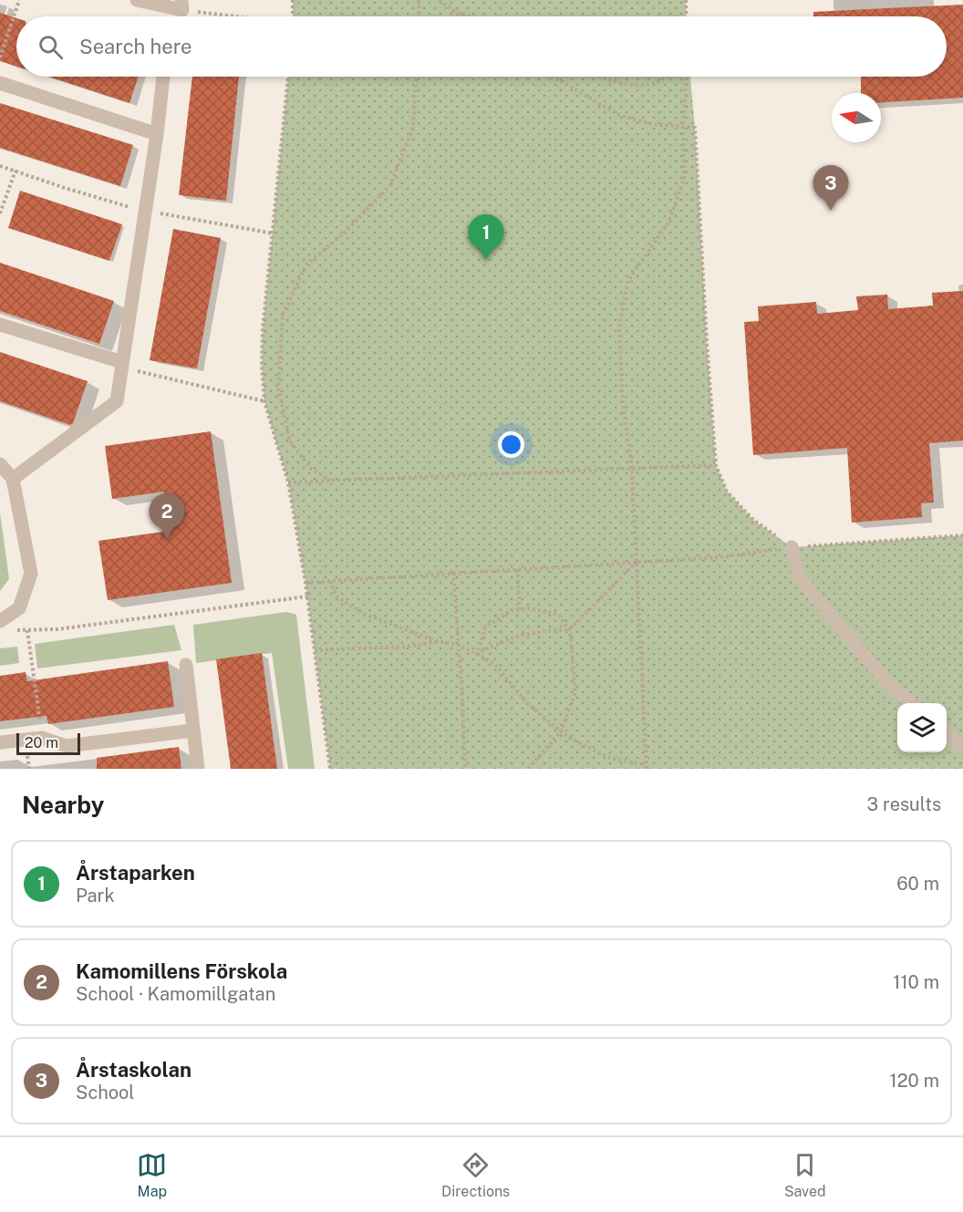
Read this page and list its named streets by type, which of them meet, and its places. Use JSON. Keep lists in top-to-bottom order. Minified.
{"scale_bar":"20 m","north":"left","page":{"search":"Search here","pins":["3","1","2"],"scale":"20 m","heading":["Nearby","3 results"],"list":[{"mark":"1","name":"Årstaparken","note":"Park","value":"60 m"},{"mark":"2","name":"Kamomillens Förskola","note":"School · Kamomillgatan","value":"110 m"},{"mark":"3","name":"Årstaskolan","note":"School","value":"120 m"}],"nav":["Map","Directions","Saved"]}}
